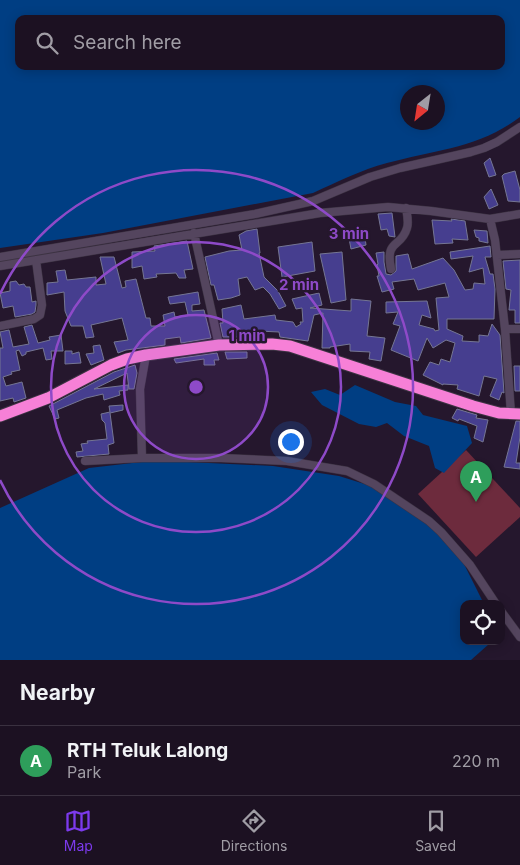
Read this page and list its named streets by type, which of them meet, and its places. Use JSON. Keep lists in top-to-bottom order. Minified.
{"north":"bottom left","page":{"search":"Search here","pins":"A","heading":"Nearby","list":[{"mark":"A","name":"RTH Teluk Lalong","note":"Park","value":"220 m"}],"nav":["Map","Directions","Saved"]},"rings":["3 min","2 min","1 min"]}
